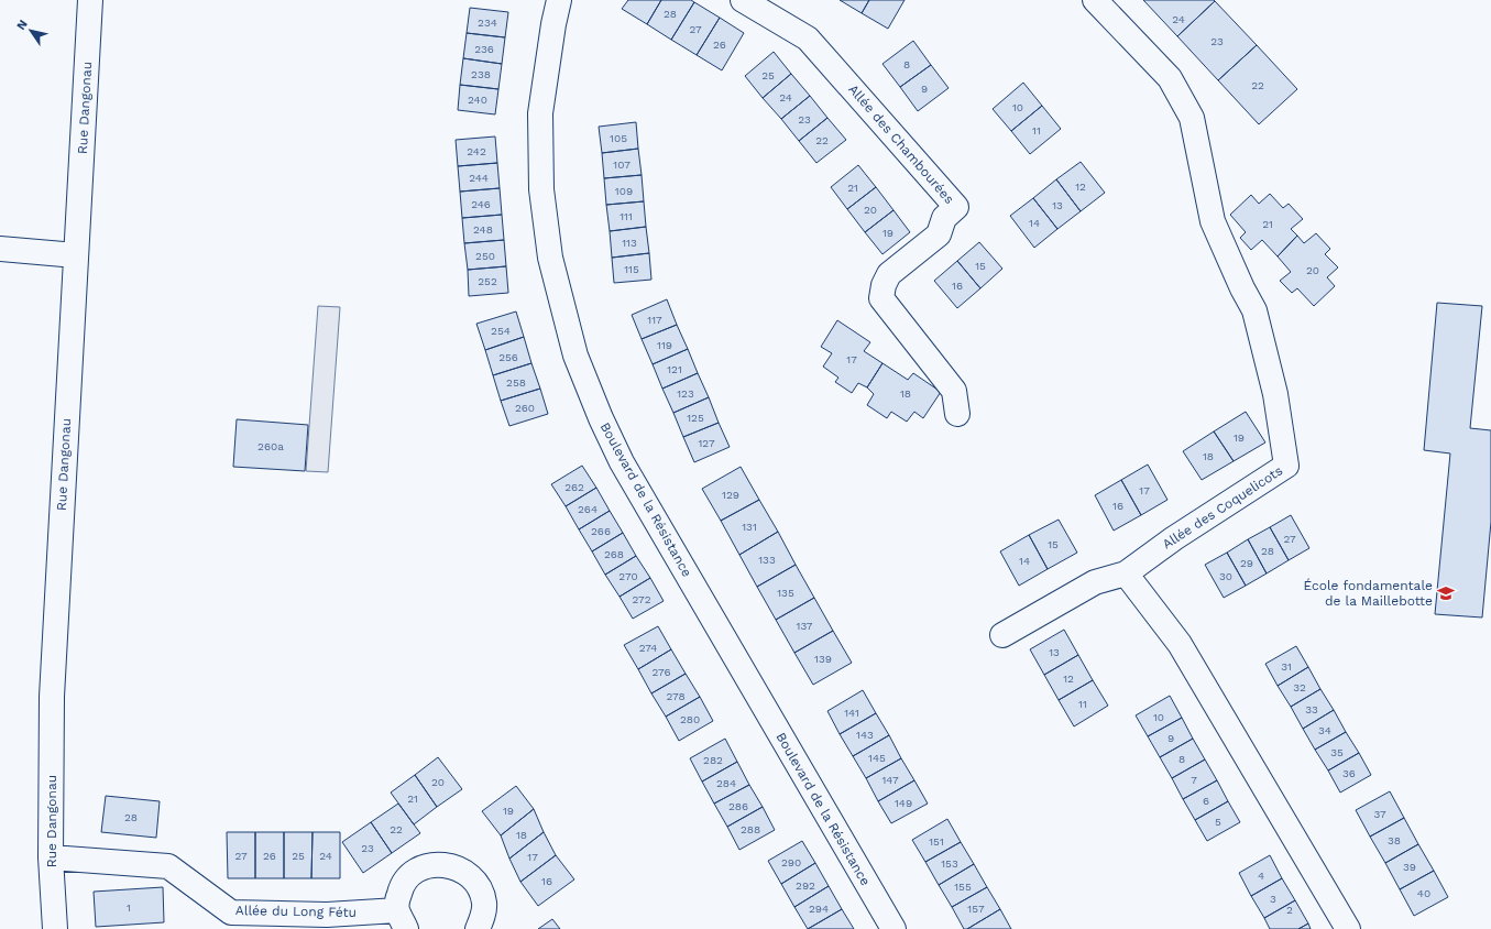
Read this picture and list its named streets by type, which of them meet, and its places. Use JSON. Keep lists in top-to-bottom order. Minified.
{"streets":{"street":["Rue Dangonau","Allée des Chambourées","Boulevard de la Résistance","Allée des Coquelicots","Allée du Long Fétu"]},"crossings":[["Rue Dangonau","Allée du Long Fétu"]],"places":{"school or university":["École fondamentale de la Maillebotte"]},"house_numbers":["28","24","234","27","23","26","236","8","238","25","22","9","24","240","10","23","11","105","22","242","107","244","12","21","109","246","13","20","111","14","21","248","19","113","250","15","115","20","252","16","117","254","119","256","17","121","258","123","18","260","125","19","127","260a","18","262","17","129","16","264","131","266","27","15","28","268","133","14","29","270","30","135","272","137","274","13","139","31","276","12","32","278","11","33","141","10","280","34","143","9","35","145","8","282","36","147","7","20","284","21","6","149","286","19","37","28","5","22","288","18","38","151","23","27","26","25","24","17","290","153","39","4","16","292","155","40","3","1","294","157","2"],"north":"top left"}
